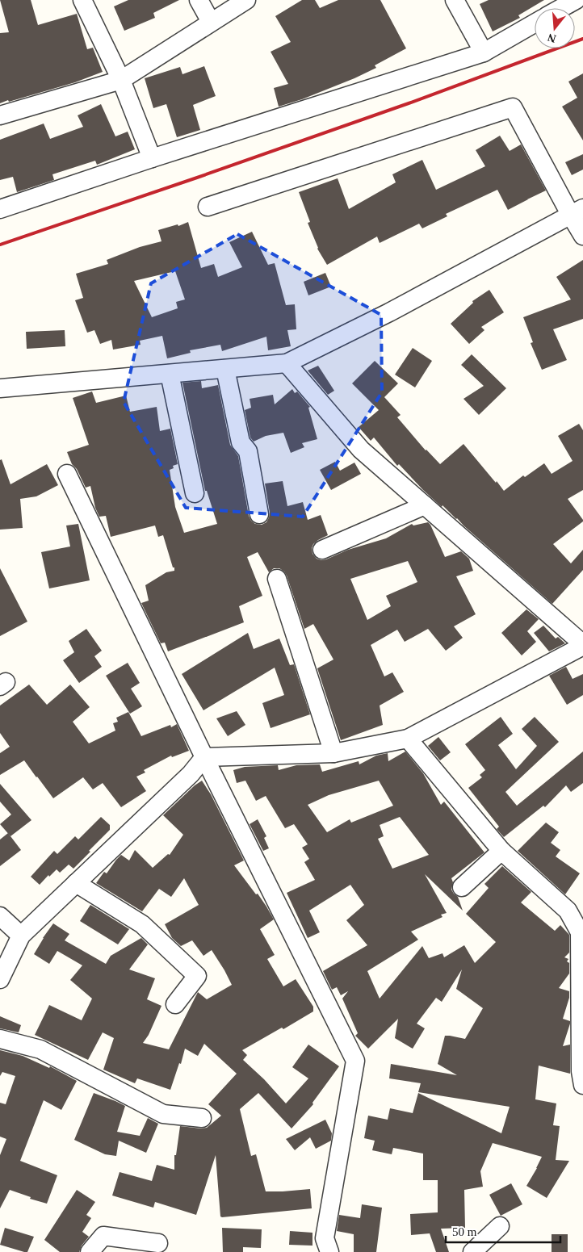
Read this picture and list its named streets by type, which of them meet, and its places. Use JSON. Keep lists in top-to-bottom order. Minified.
{"scale_bar":"50 m","north":"bottom"}
